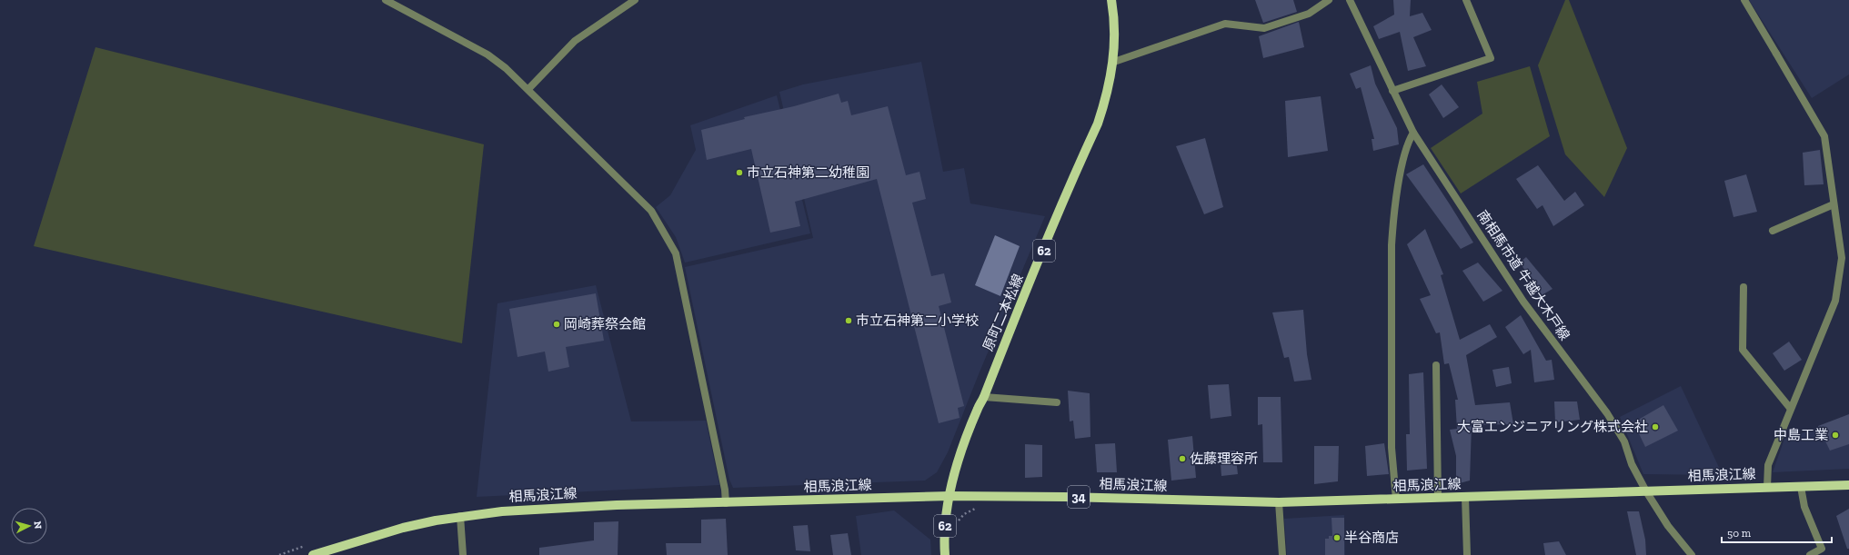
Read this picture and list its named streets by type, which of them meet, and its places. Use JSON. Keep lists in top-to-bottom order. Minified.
{"streets":{"main road":["62","原町二本松線","相馬浪江線","34"],"street":["南相馬市道 牛越大木戸線"]},"crossings":[["南相馬市道 牛越大木戸線","相馬浪江線"],["原町二本松線","相馬浪江線"]],"places":["市立石神第二幼稚園","市立石神第二小学校","岡崎葬祭会館","大富エンジニアリング株式会社","中島工業","佐藤理容所","半谷商店"],"scale_bar":"50 m","north":"right"}
